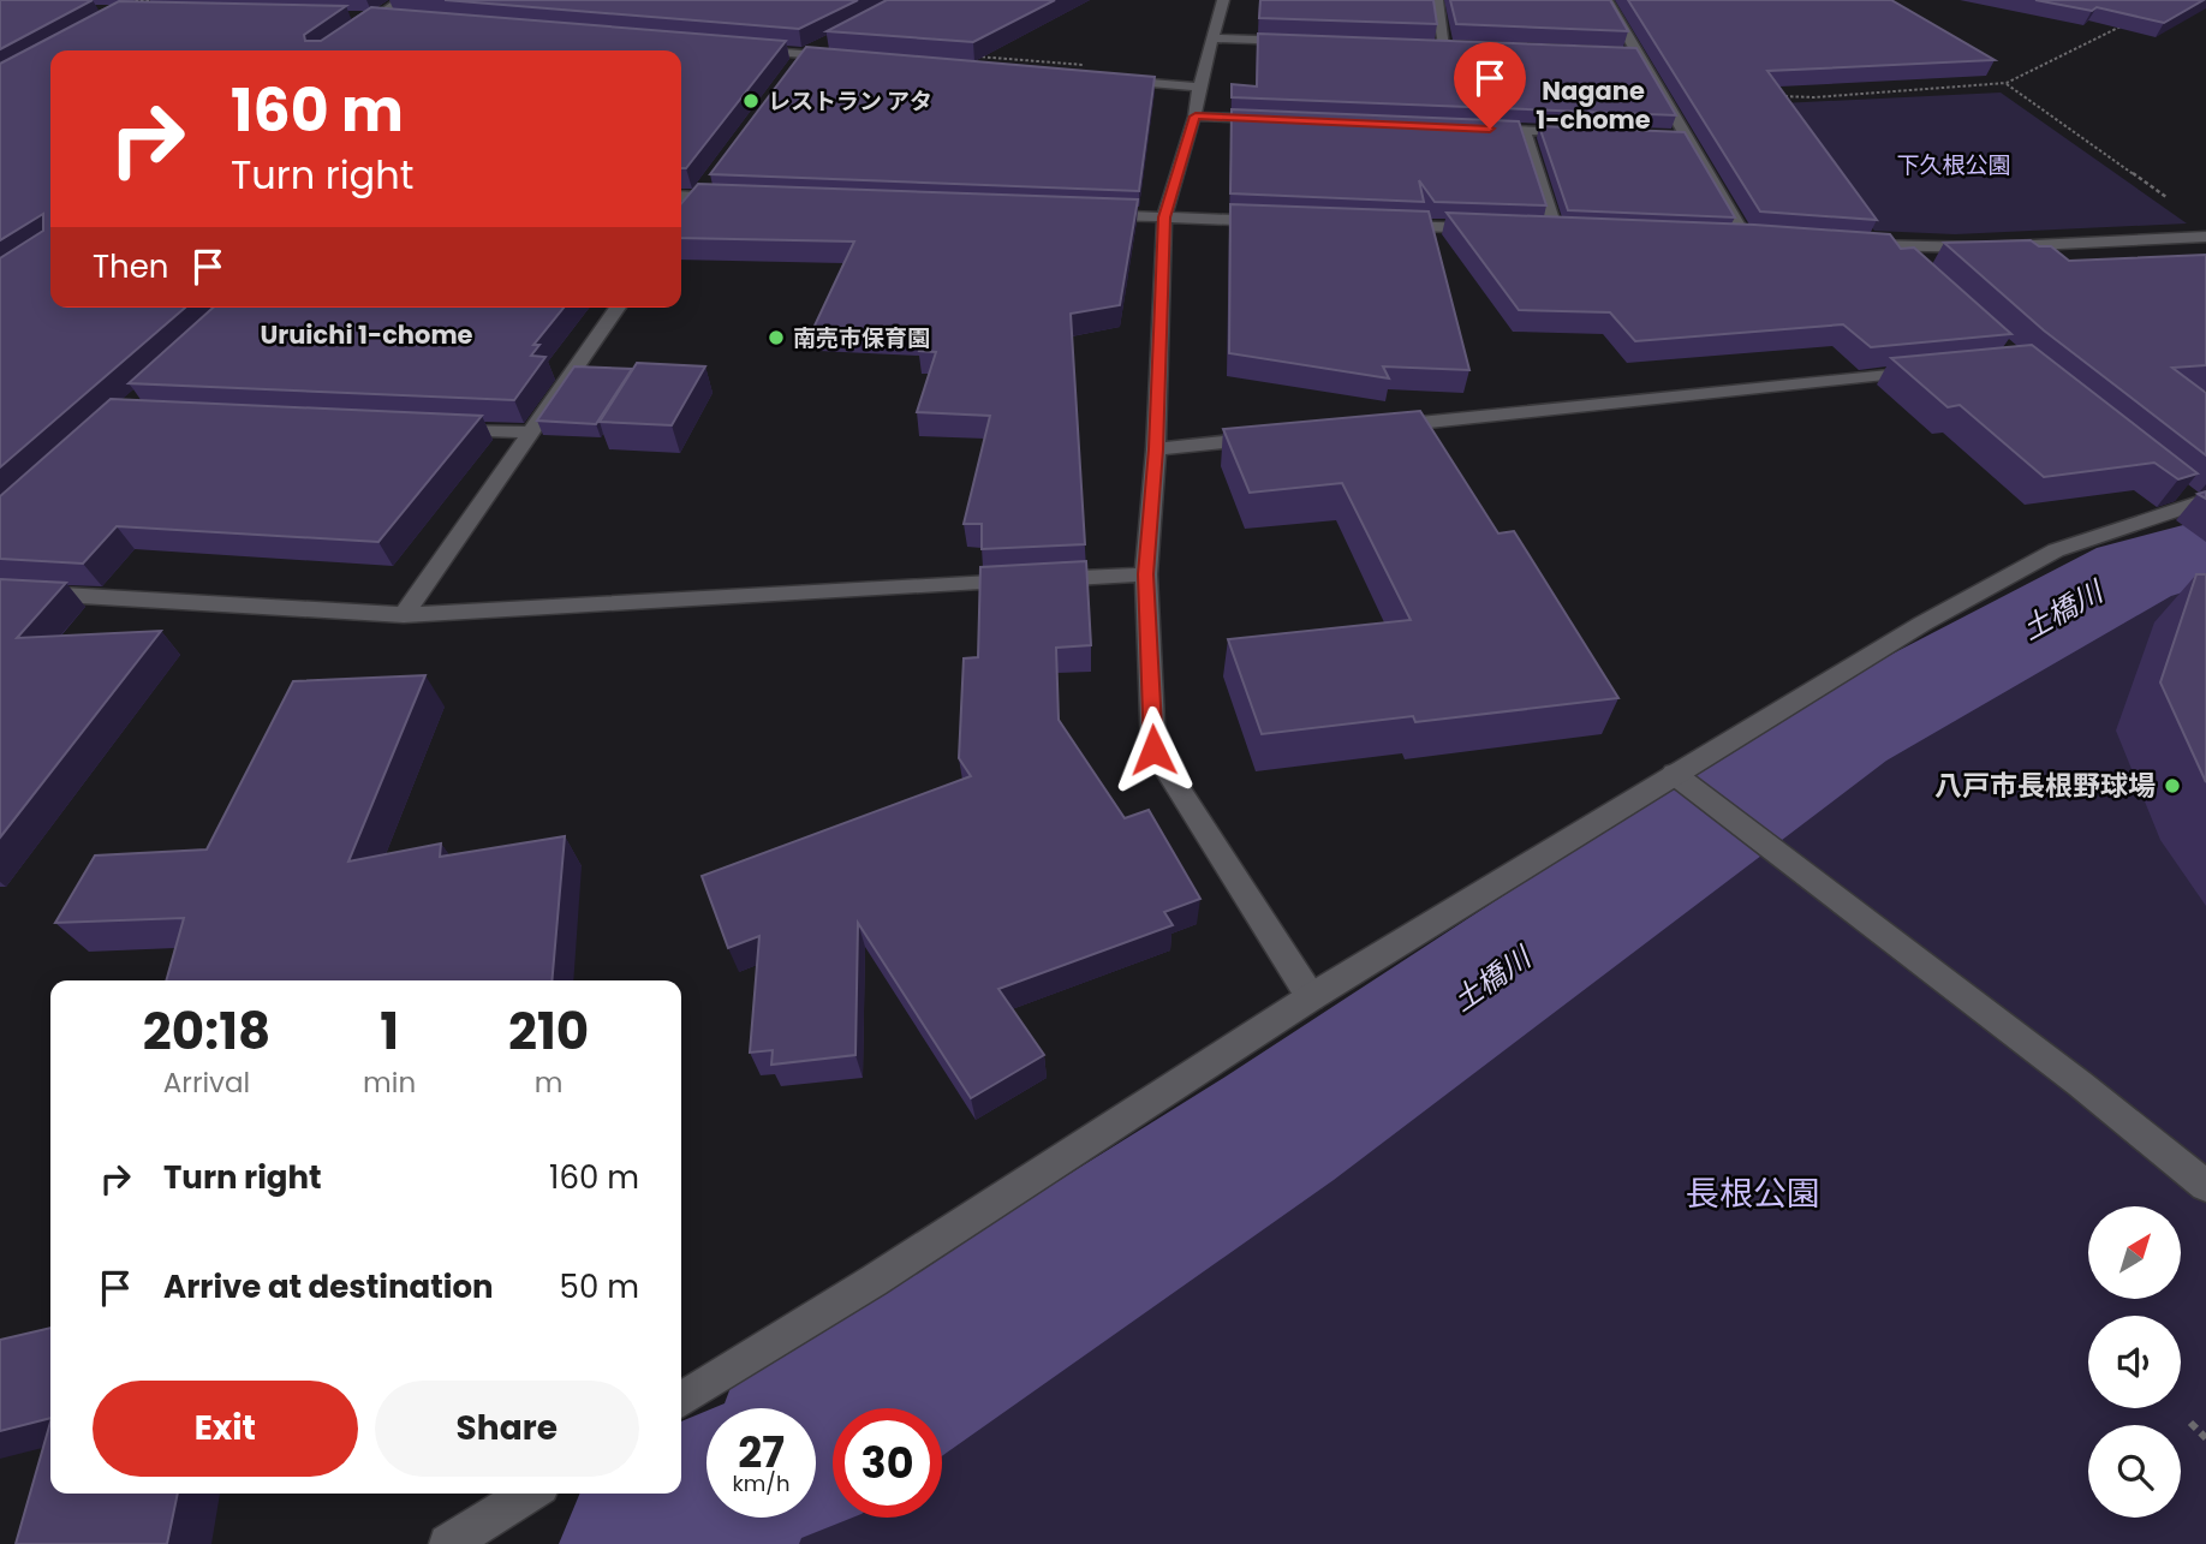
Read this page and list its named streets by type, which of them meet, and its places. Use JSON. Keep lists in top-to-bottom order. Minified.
{"districts":["Nagane 1-chome","Uruichi 1-chome"],"water":["土橋川"],"parks":["下久根公園","長根公園"],"places":["レストラン アタ","南売市保育園","八戸市長根野球場"],"north":"top right","page":{"turn":["160 m","Turn right"],"then":"Then","eta":["20:18","Arrival","1","min","210","m"],"list":[{"name":"Turn right","value":"160 m"},{"name":"Arrive at destination","value":"50 m"}],"buttons":["Exit","Share"],"speed":"27 km/h","limit":"30"}}
